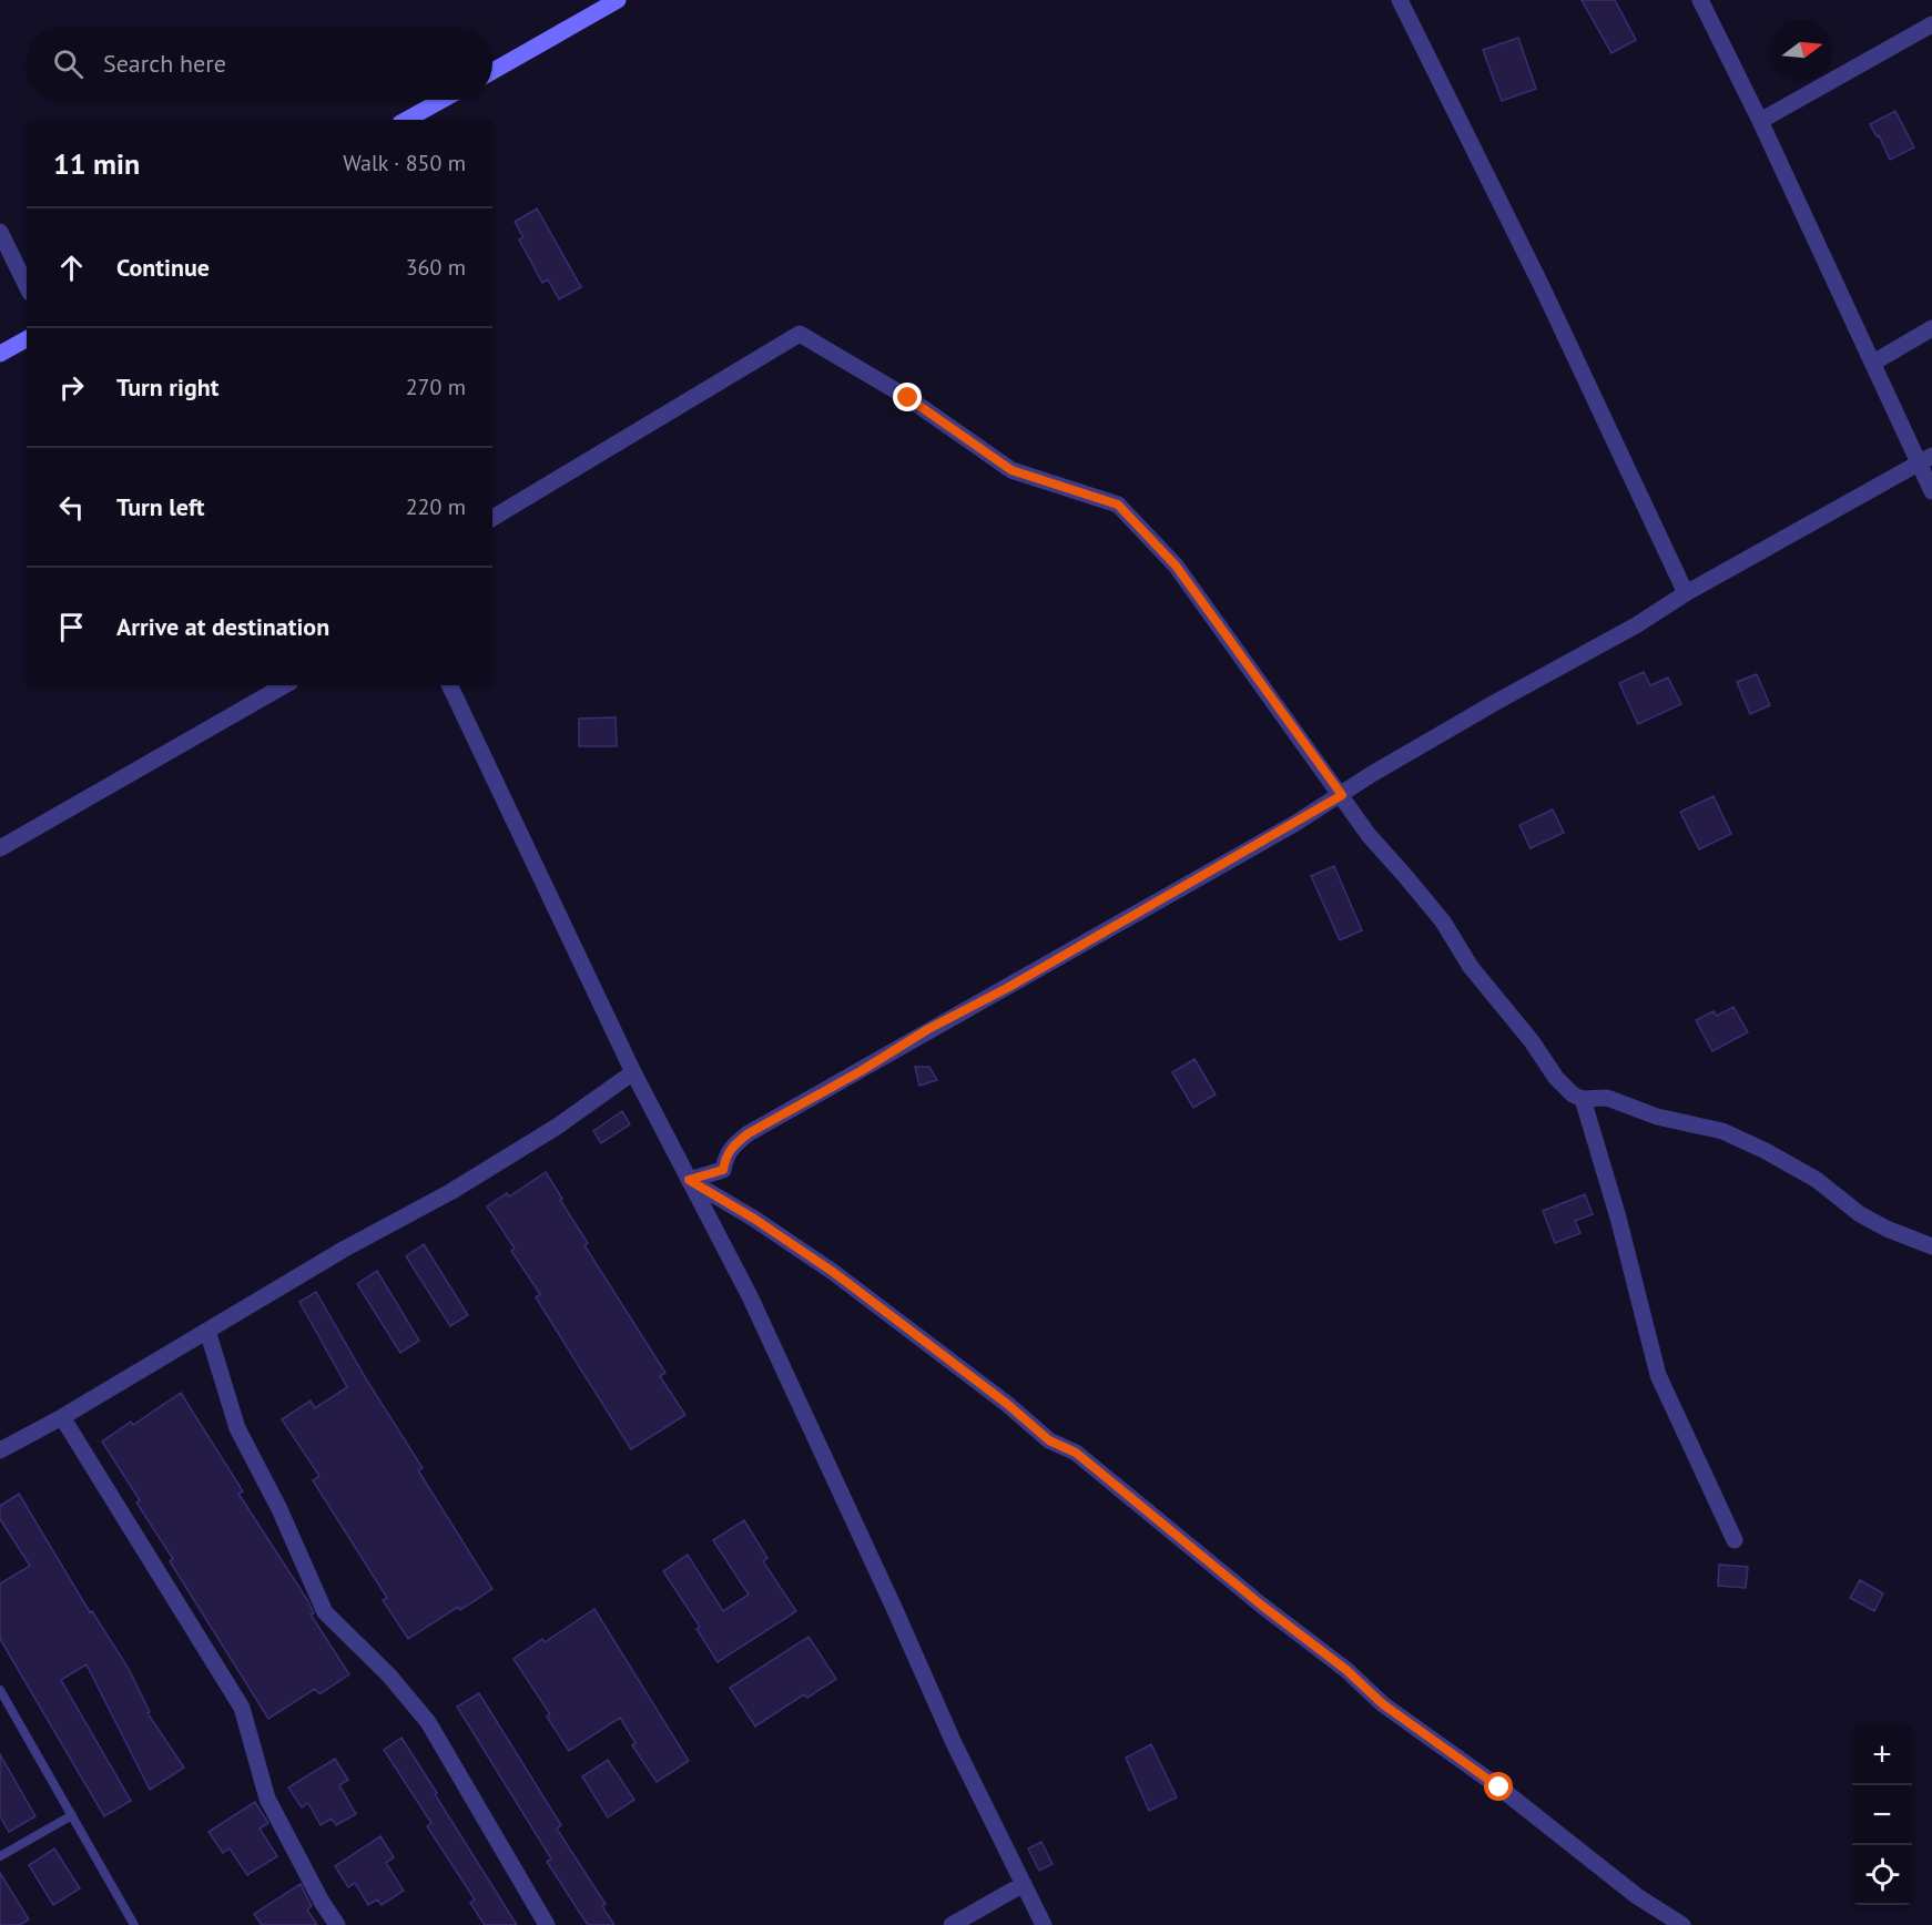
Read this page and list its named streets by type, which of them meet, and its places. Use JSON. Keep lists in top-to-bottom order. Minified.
{"north":"right","page":{"search":"Search here","heading":["11 min","Walk · 850 m"],"list":[["Continue","360 m"],["Turn right","270 m"],["Turn left","220 m"],"Arrive at destination"],"map_buttons":["+","−"]}}
